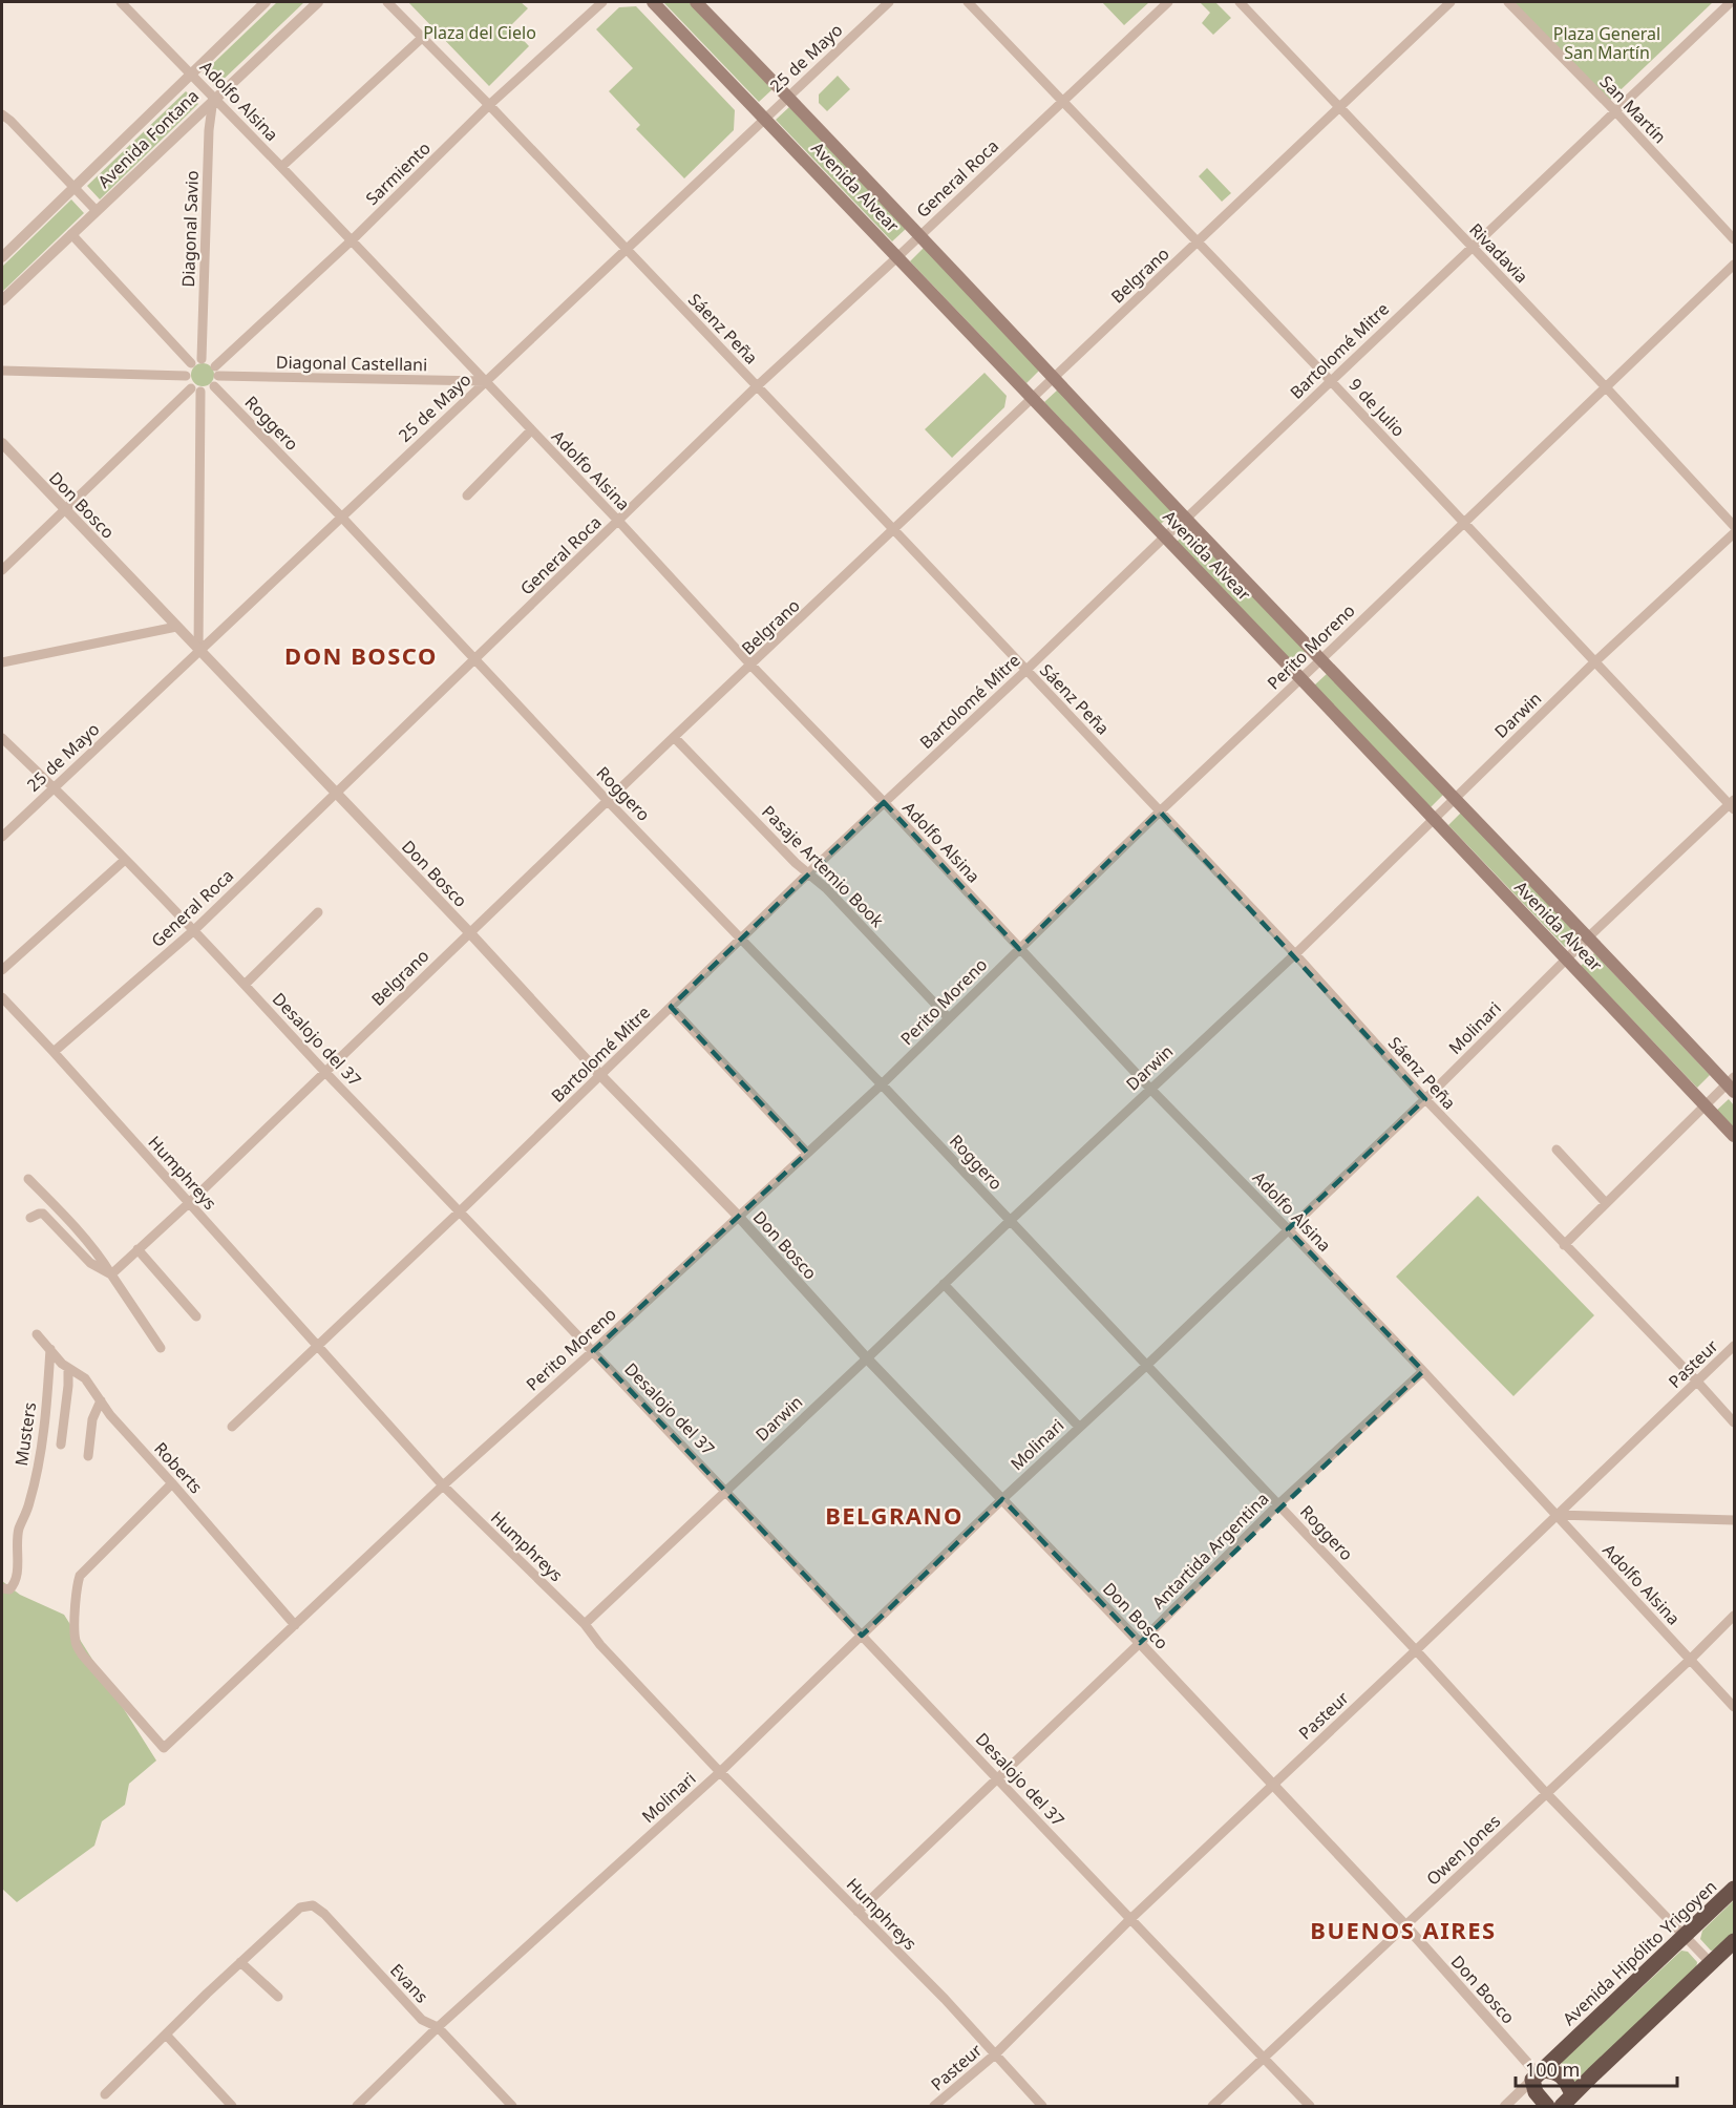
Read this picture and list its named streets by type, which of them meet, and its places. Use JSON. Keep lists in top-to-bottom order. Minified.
{"streets":{"highway":["Avenida Hipólito Yrigoyen"],"main road":["Avenida Alvear"],"street":["25 de Mayo","Adolfo Alsina","San Martín","Avenida Fontana","Sarmiento","General Roca","Diagonal Savio","Rivadavia","Belgrano","Sáenz Peña","Bartolomé Mitre","Diagonal Castellani","9 de Julio","Roggero","Don Bosco","Perito Moreno","Darwin","Pasaje Artemio Book","Molinari","Desalojo del 37","Humphreys","Pasteur","Musters","Roberts","Antartida Argentina","Owen Jones","Evans"]},"crossings":[["25 de Mayo","Adolfo Alsina"],["25 de Mayo","Avenida Alvear"],["25 de Mayo","Sáenz Peña"],["25 de Mayo","Diagonal Castellani"],["25 de Mayo","Roggero"],["25 de Mayo","Don Bosco"],["25 de Mayo","Desalojo del 37"],["Adolfo Alsina","Avenida Fontana"],["Adolfo Alsina","Sarmiento"],["Adolfo Alsina","General Roca"],["Adolfo Alsina","Diagonal Savio"],["Adolfo Alsina","Belgrano"],["Adolfo Alsina","Bartolomé Mitre"],["Adolfo Alsina","Diagonal Castellani"],["Adolfo Alsina","Perito Moreno"],["Adolfo Alsina","Darwin"],["Adolfo Alsina","Molinari"],["Adolfo Alsina","Pasteur"],["Adolfo Alsina","Antartida Argentina"],["Adolfo Alsina","Owen Jones"],["San Martín","Bartolomé Mitre"],["Avenida Fontana","Diagonal Savio"],["Sarmiento","Diagonal Savio"],["Sarmiento","Sáenz Peña"],["Sarmiento","Diagonal Castellani"],["Sarmiento","Roggero"],["General Roca","Avenida Alvear"],["General Roca","Sáenz Peña"],["General Roca","9 de Julio"],["General Roca","Roggero"],["General Roca","Don Bosco"],["General Roca","Desalojo del 37"],["General Roca","Humphreys"],["Avenida Alvear","Belgrano"],["Avenida Alvear","Bartolomé Mitre"],["Avenida Alvear","Perito Moreno"],["Avenida Alvear","Darwin"],["Avenida Alvear","Molinari"],["Diagonal Savio","Diagonal Castellani"],["Diagonal Savio","Roggero"],["Rivadavia","Belgrano"],["Rivadavia","Bartolomé Mitre"],["Rivadavia","Perito Moreno"],["Belgrano","Sáenz Peña"],["Belgrano","9 de Julio"],["Belgrano","Roggero"],["Belgrano","Don Bosco"],["Belgrano","Pasaje Artemio Book"],["Belgrano","Desalojo del 37"],["Belgrano","Humphreys"],["Sáenz Peña","Bartolomé Mitre"],["Sáenz Peña","Perito Moreno"],["Sáenz Peña","Darwin"],["Sáenz Peña","Molinari"],["Sáenz Peña","Pasteur"],["Bartolomé Mitre","9 de Julio"],["Bartolomé Mitre","Roggero"],["Bartolomé Mitre","Don Bosco"],["Bartolomé Mitre","Pasaje Artemio Book"],["Bartolomé Mitre","Desalojo del 37"],["Bartolomé Mitre","Humphreys"],["Diagonal Castellani","Roggero"],["9 de Julio","Perito Moreno"],["9 de Julio","Darwin"],["9 de Julio","Molinari"],["Roggero","Perito Moreno"],["Roggero","Darwin"],["Roggero","Molinari"],["Roggero","Pasteur"],["Roggero","Antartida Argentina"],["Roggero","Owen Jones"],["Roggero","Avenida Hipólito Yrigoyen"],["Don Bosco","Perito Moreno"],["Don Bosco","Darwin"],["Don Bosco","Molinari"],["Don Bosco","Pasteur"],["Don Bosco","Antartida Argentina"],["Don Bosco","Owen Jones"],["Don Bosco","Avenida Hipólito Yrigoyen"],["Perito Moreno","Pasaje Artemio Book"],["Perito Moreno","Desalojo del 37"],["Perito Moreno","Humphreys"],["Perito Moreno","Roberts"],["Darwin","Desalojo del 37"],["Darwin","Humphreys"],["Molinari","Desalojo del 37"],["Molinari","Humphreys"],["Molinari","Evans"],["Desalojo del 37","Pasteur"],["Desalojo del 37","Antartida Argentina"],["Desalojo del 37","Owen Jones"],["Humphreys","Pasteur"],["Humphreys","Antartida Argentina"],["Musters","Roberts"]],"districts":["DON BOSCO","BELGRANO","BUENOS AIRES"],"parks":["Plaza del Cielo","Plaza General San Martín"],"scale_bar":"100 m"}
